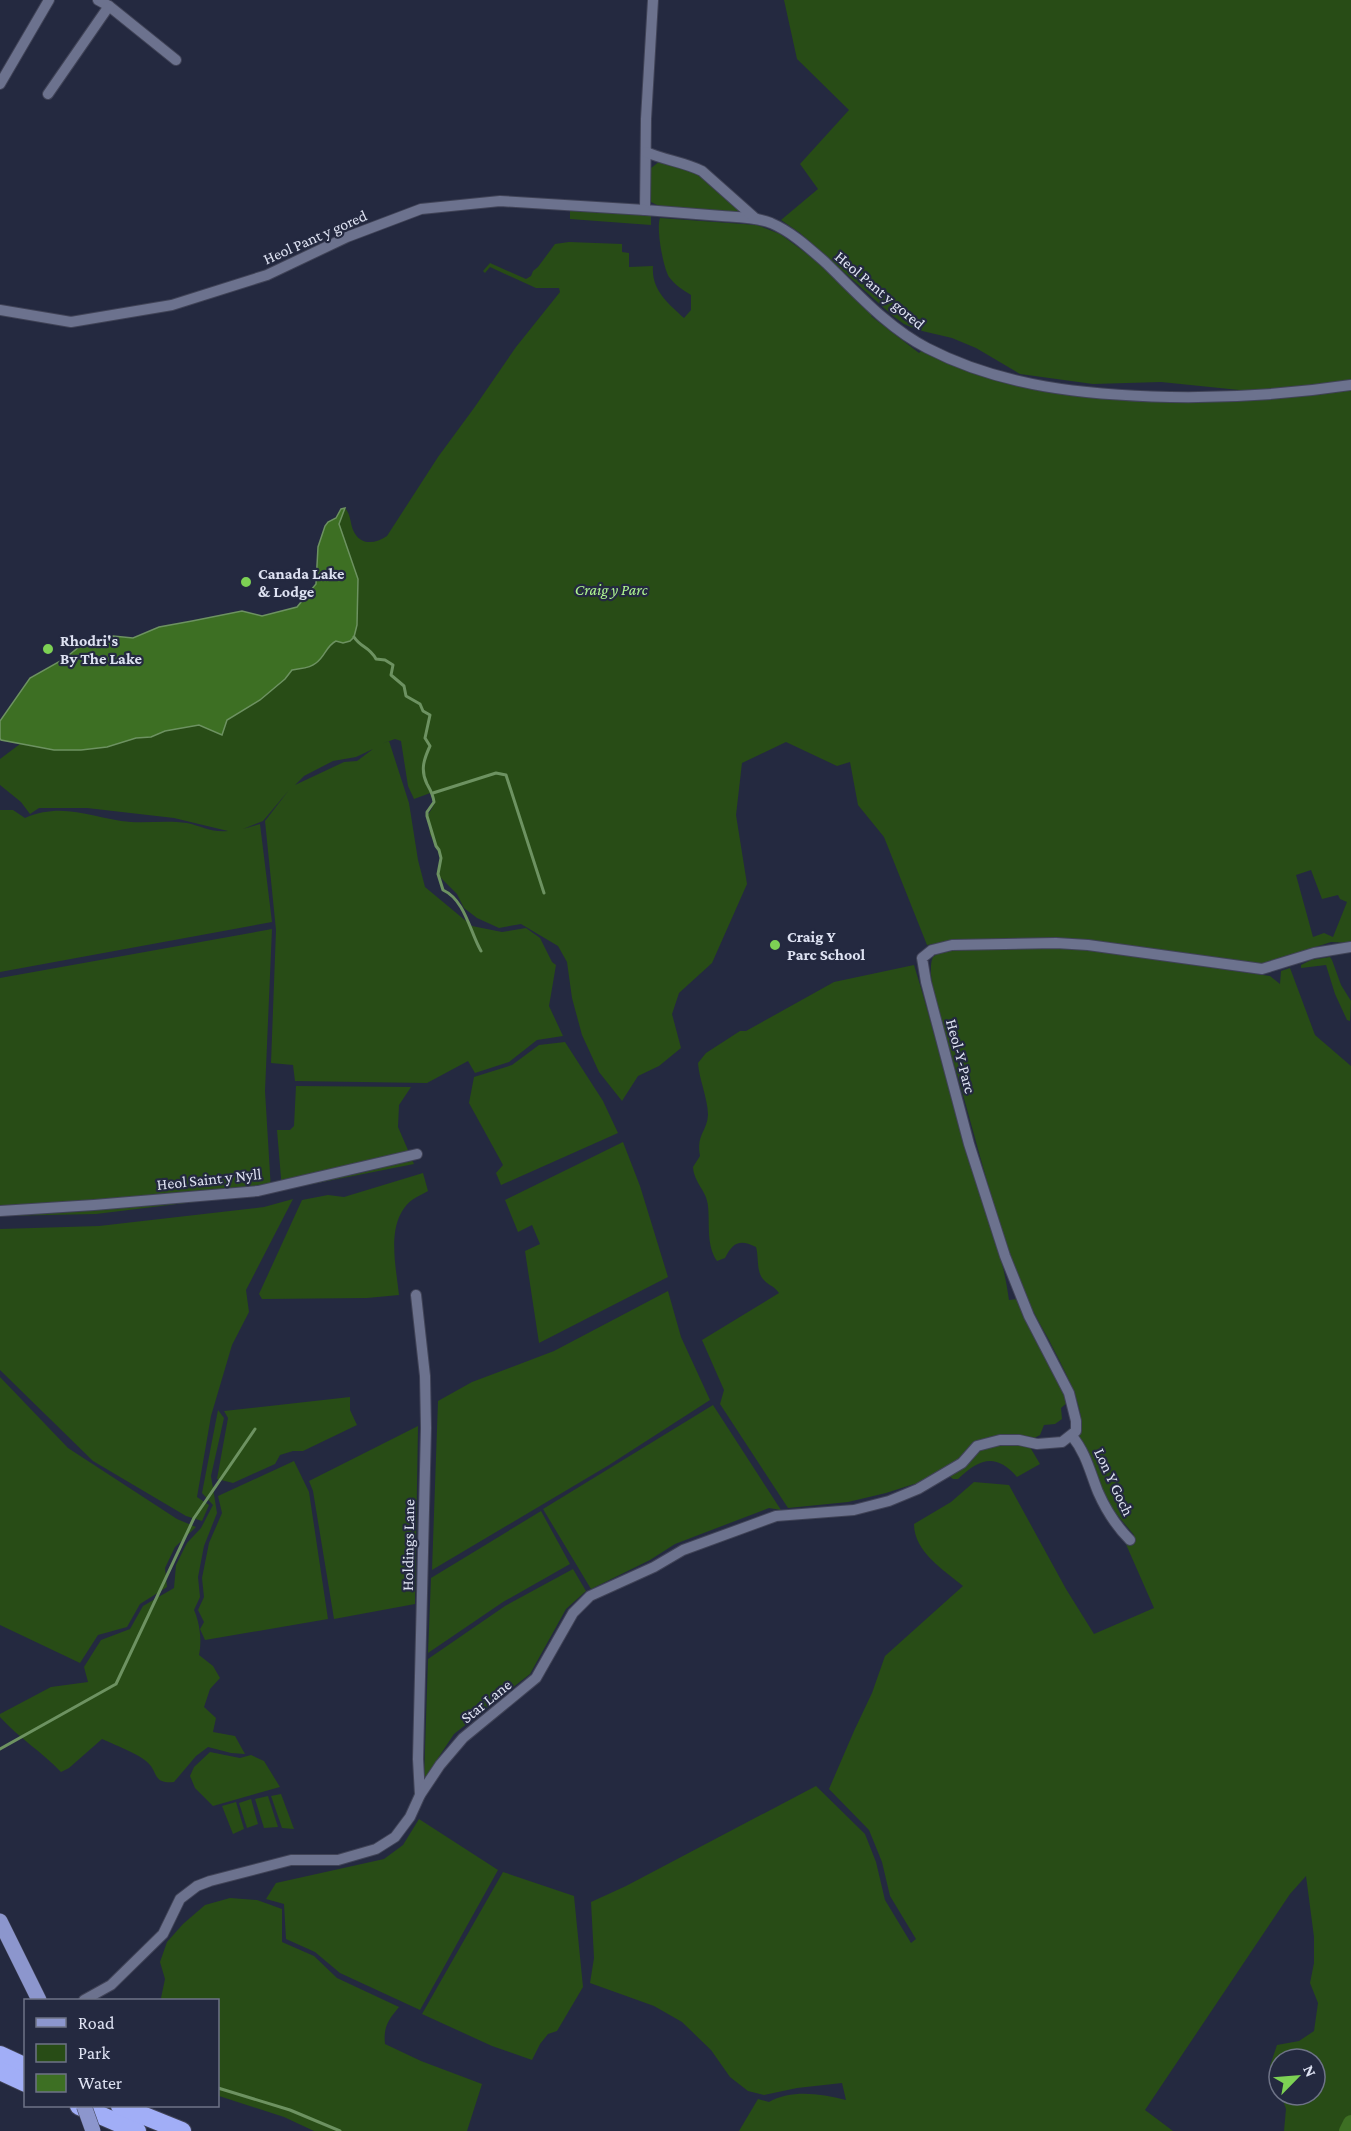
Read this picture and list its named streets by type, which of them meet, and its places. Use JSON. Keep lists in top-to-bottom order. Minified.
{"streets":{"street":["Heol Pant y gored","Heol-Y-Parc","Heol Saint y Nyll","Lon Y Goch","Holdings Lane","Star Lane"]},"crossings":[["Heol-Y-Parc","Lon Y Goch"],["Heol-Y-Parc","Star Lane"],["Lon Y Goch","Star Lane"],["Holdings Lane","Star Lane"]],"parks":["Craig y Parc"],"places":["Canada Lake & Lodge","Rhodri's By The Lake","Craig Y Parc School"],"legend":["Road","Park","Water"],"north":"top right"}
